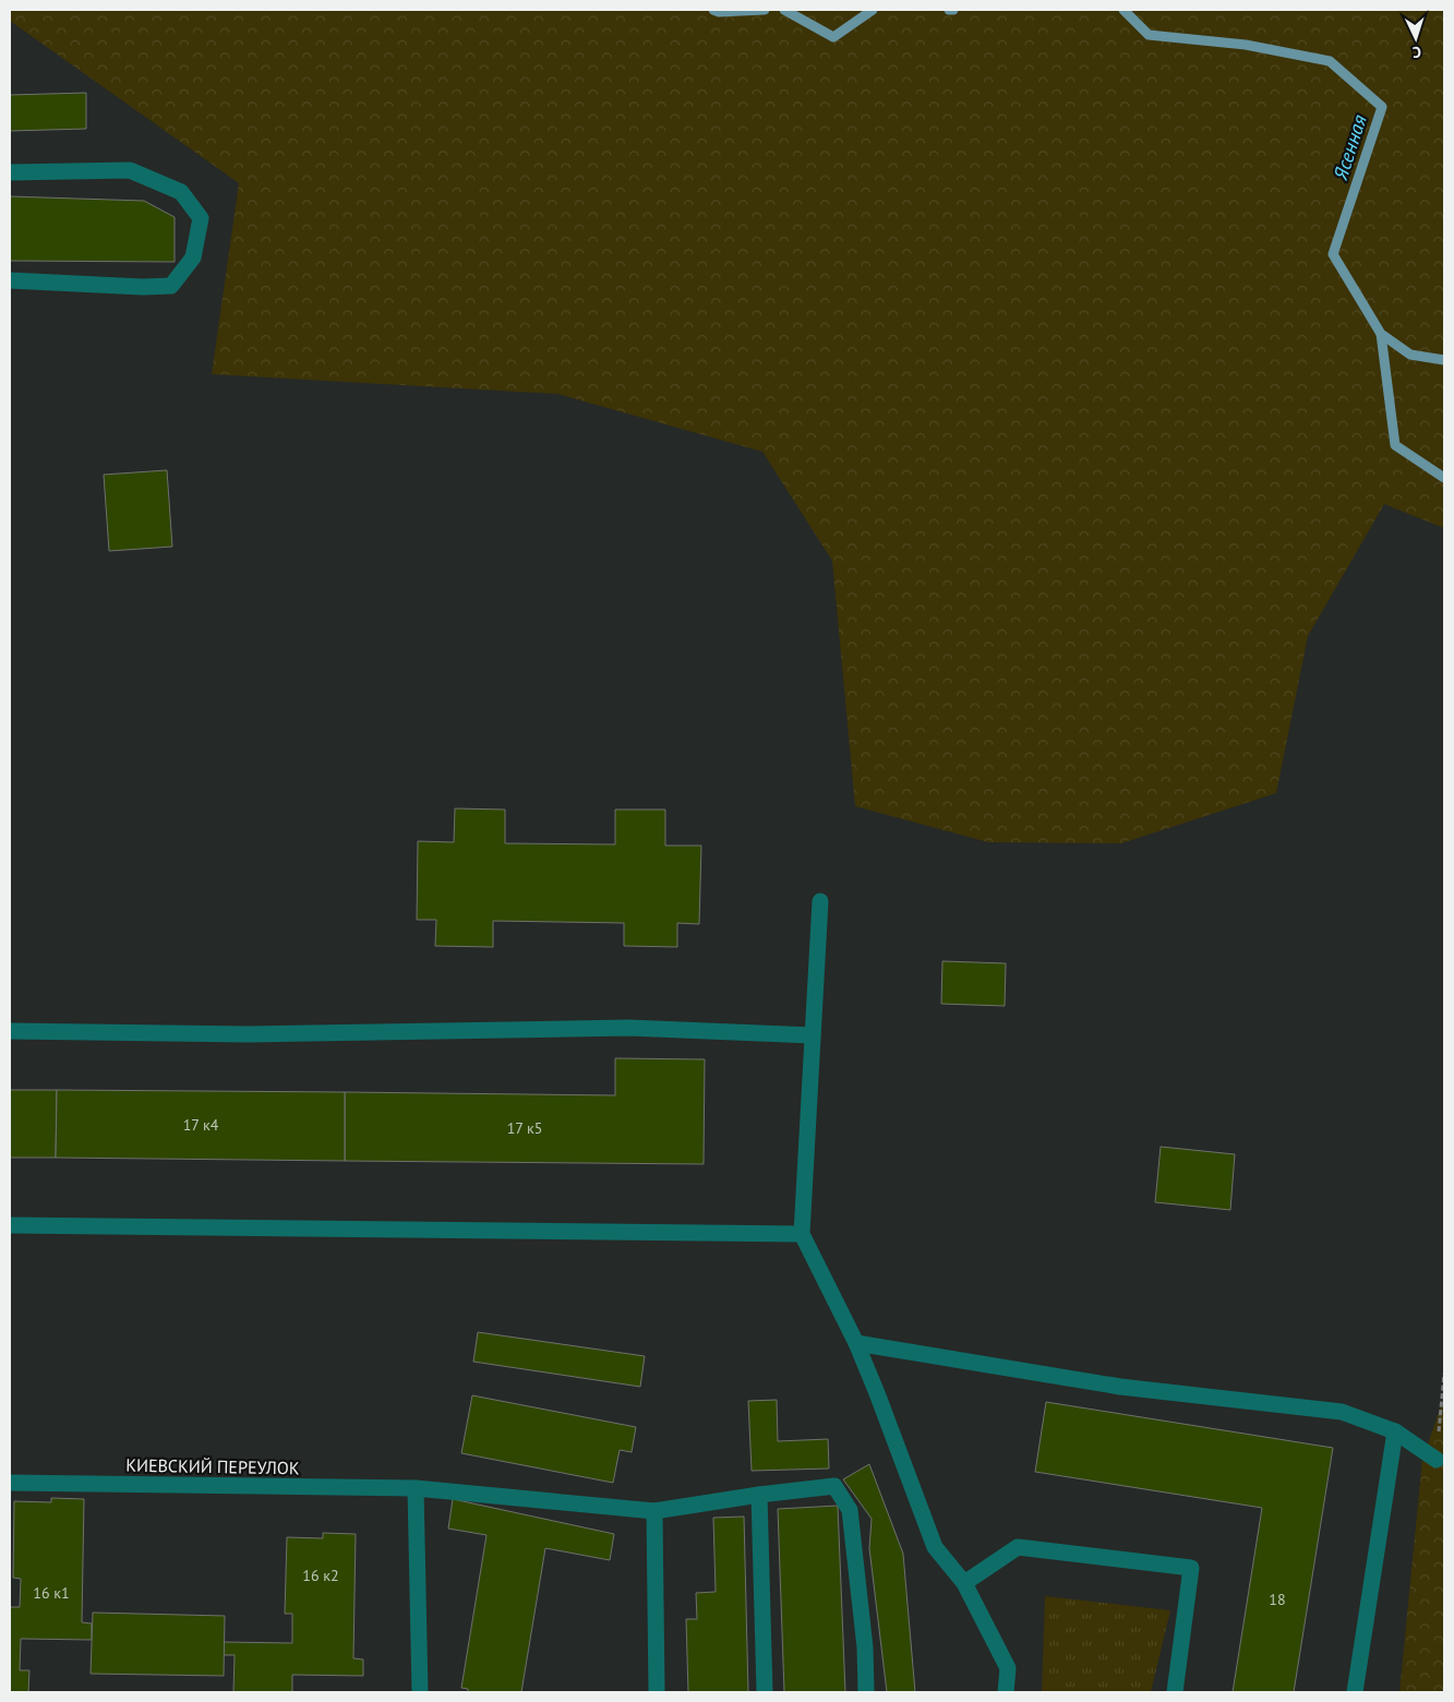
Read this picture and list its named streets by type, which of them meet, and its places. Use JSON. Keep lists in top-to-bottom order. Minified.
{"streets":{"street":["КИЕВСКИЙ ПЕРЕУЛОК"]},"water":["Ясенная"],"house_numbers":["17 к4","17 к5","16 к2","16 к1","18"],"north":"bottom"}
